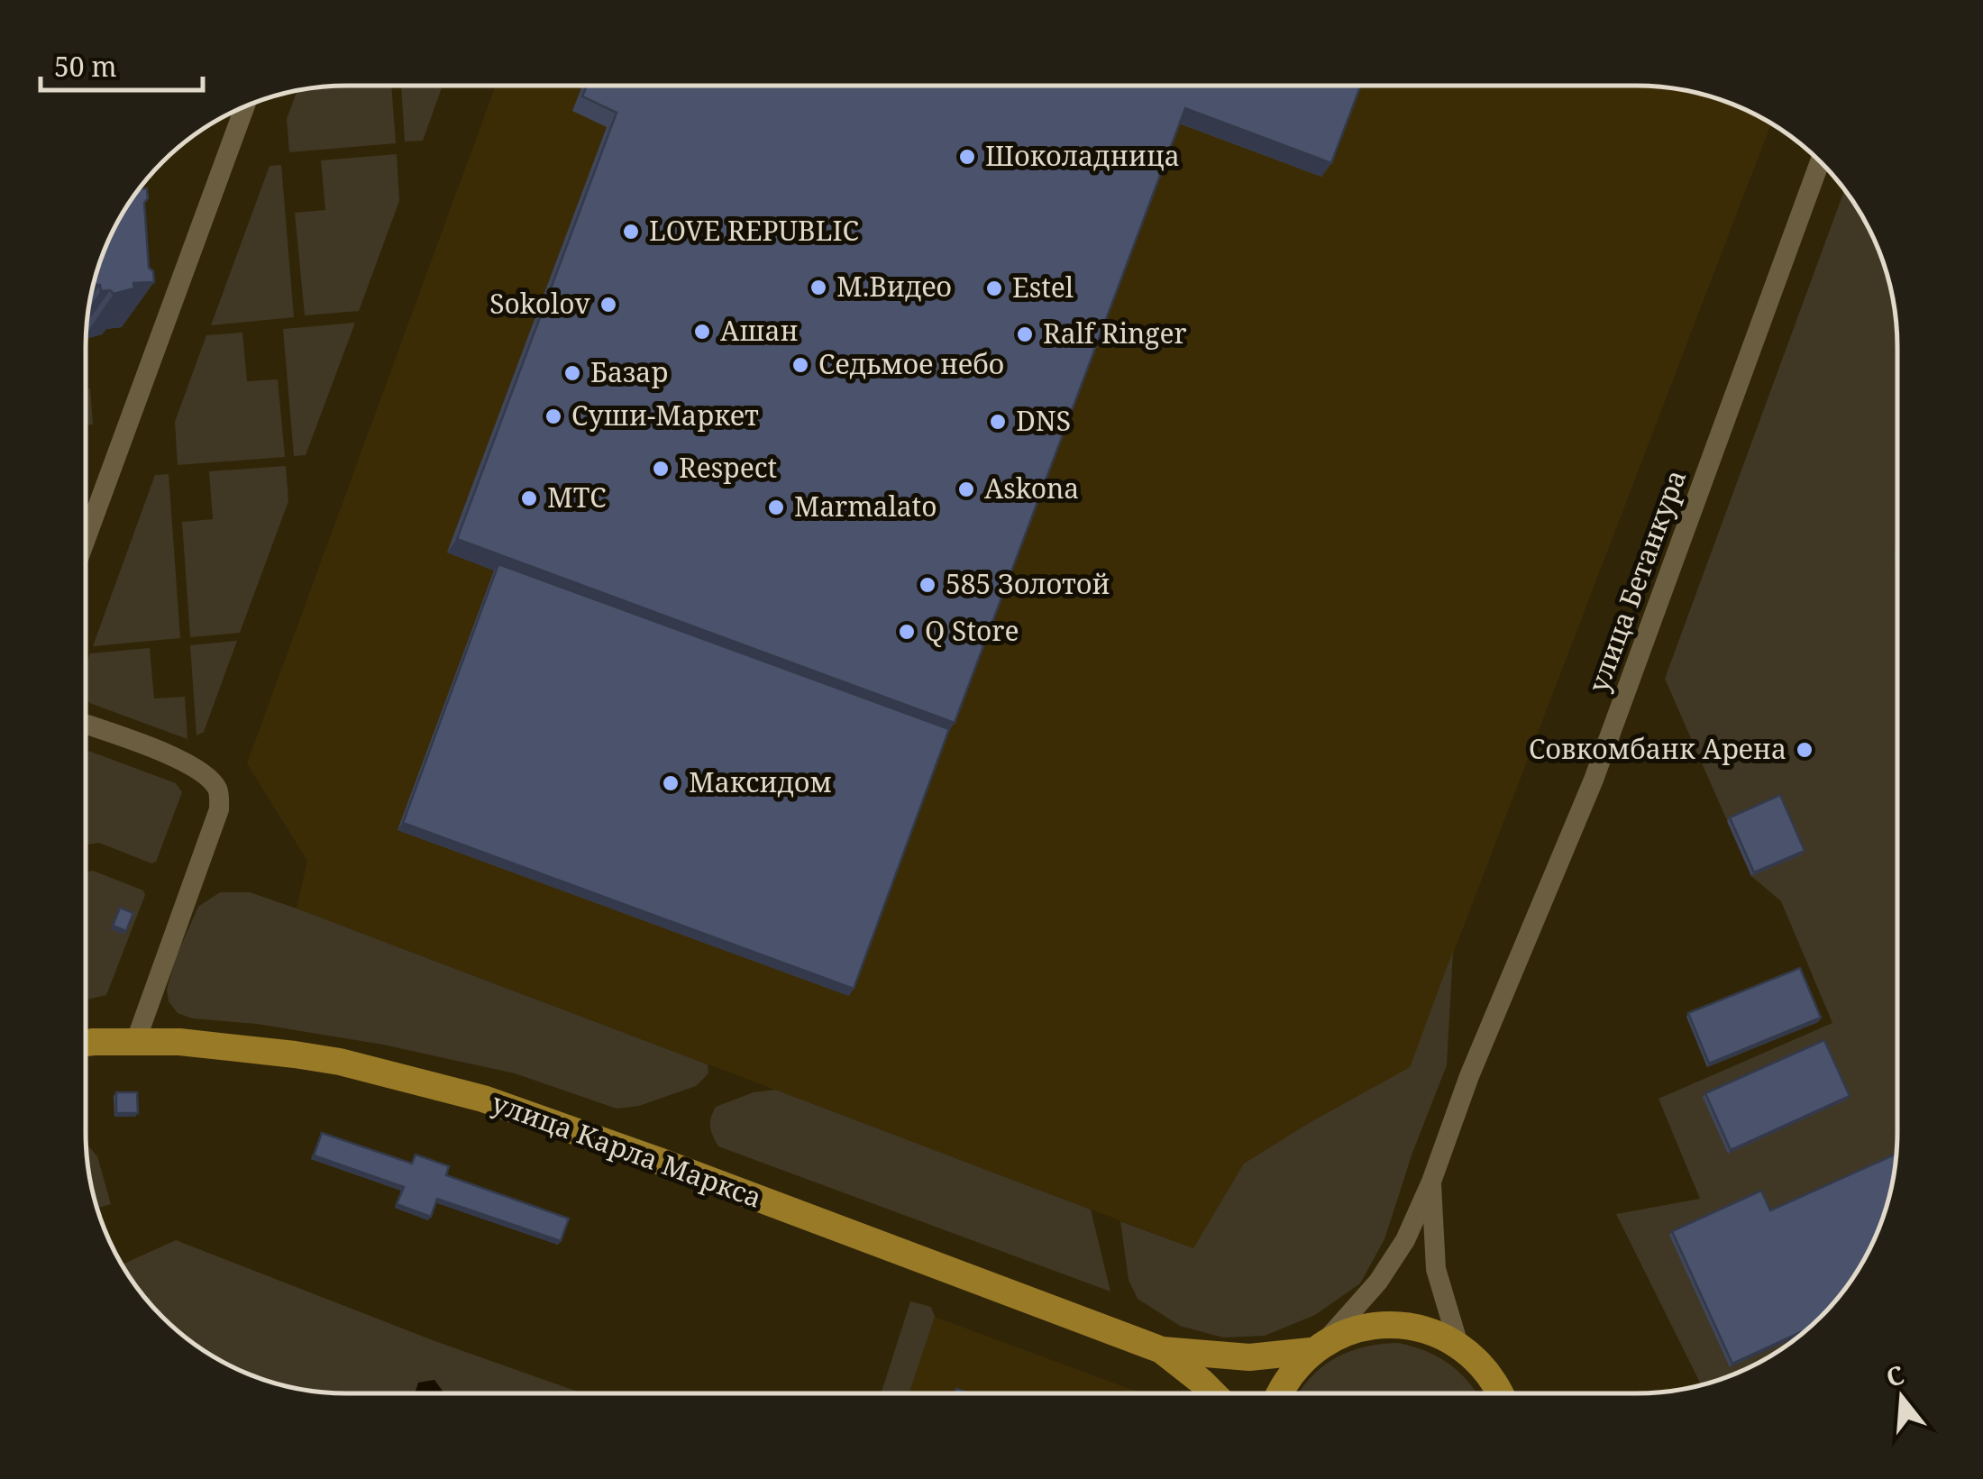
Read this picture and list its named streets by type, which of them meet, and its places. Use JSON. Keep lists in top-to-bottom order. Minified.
{"streets":{"main road":["улица Карла Маркса"],"street":["улица Бетанкура"]},"places":["Шоколадница","LOVE REPUBLIC","М.Видео","Estel","Sokolov","Ашан","Ralf Ringer","Седьмое небо","Базар","Суши-Маркет","DNS","Respect","Askona","МТС","Marmalato","585 Золотой","Q Store","Совкомбанк Арена","Максидом"],"scale_bar":"50 m","north":"top"}
